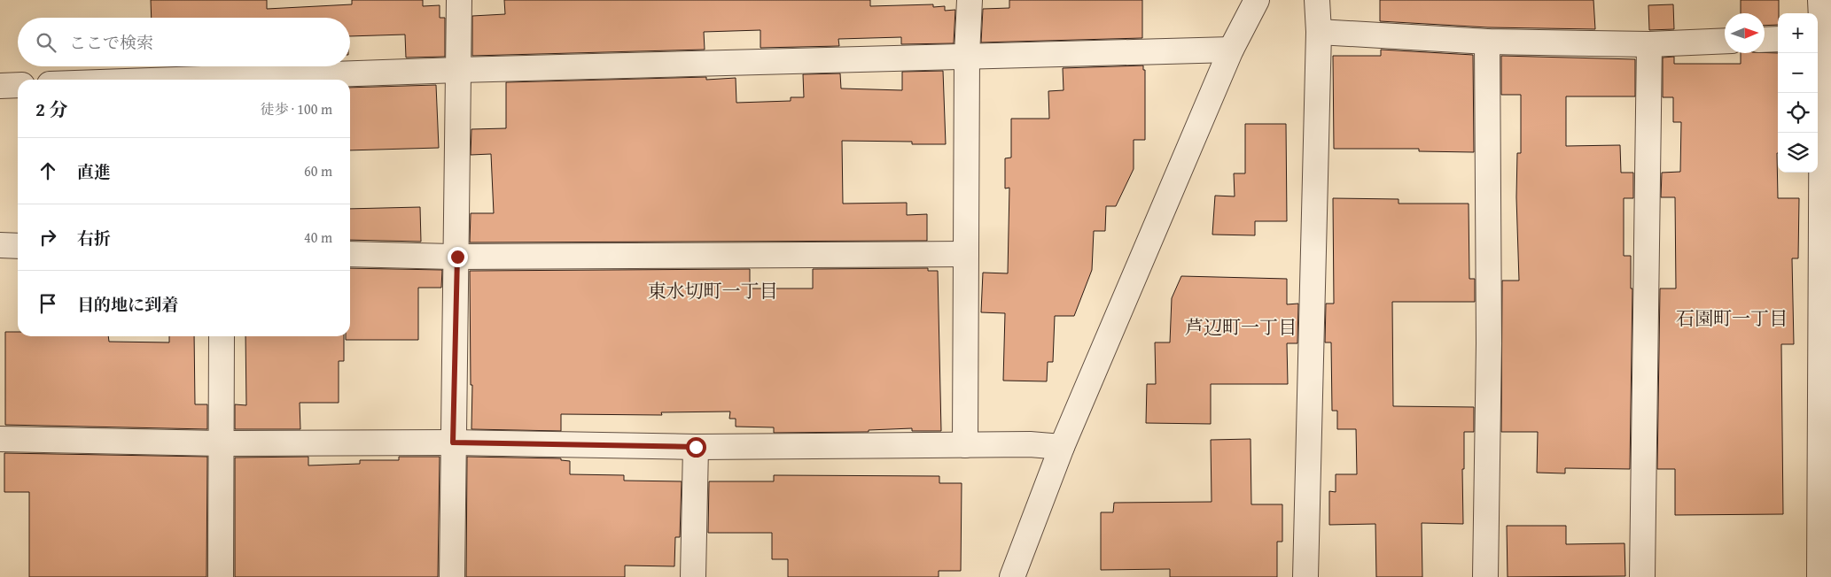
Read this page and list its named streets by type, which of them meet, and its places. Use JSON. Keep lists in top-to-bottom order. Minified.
{"districts":["東水切町一丁目","石園町一丁目","芦辺町一丁目"],"north":"right","page":{"map_buttons":["+","−"],"search":"ここで検索","heading":["2 分","徒歩 · 100 m"],"list":[["直進","60 m"],["右折","40 m"],"目的地に到着"]}}
